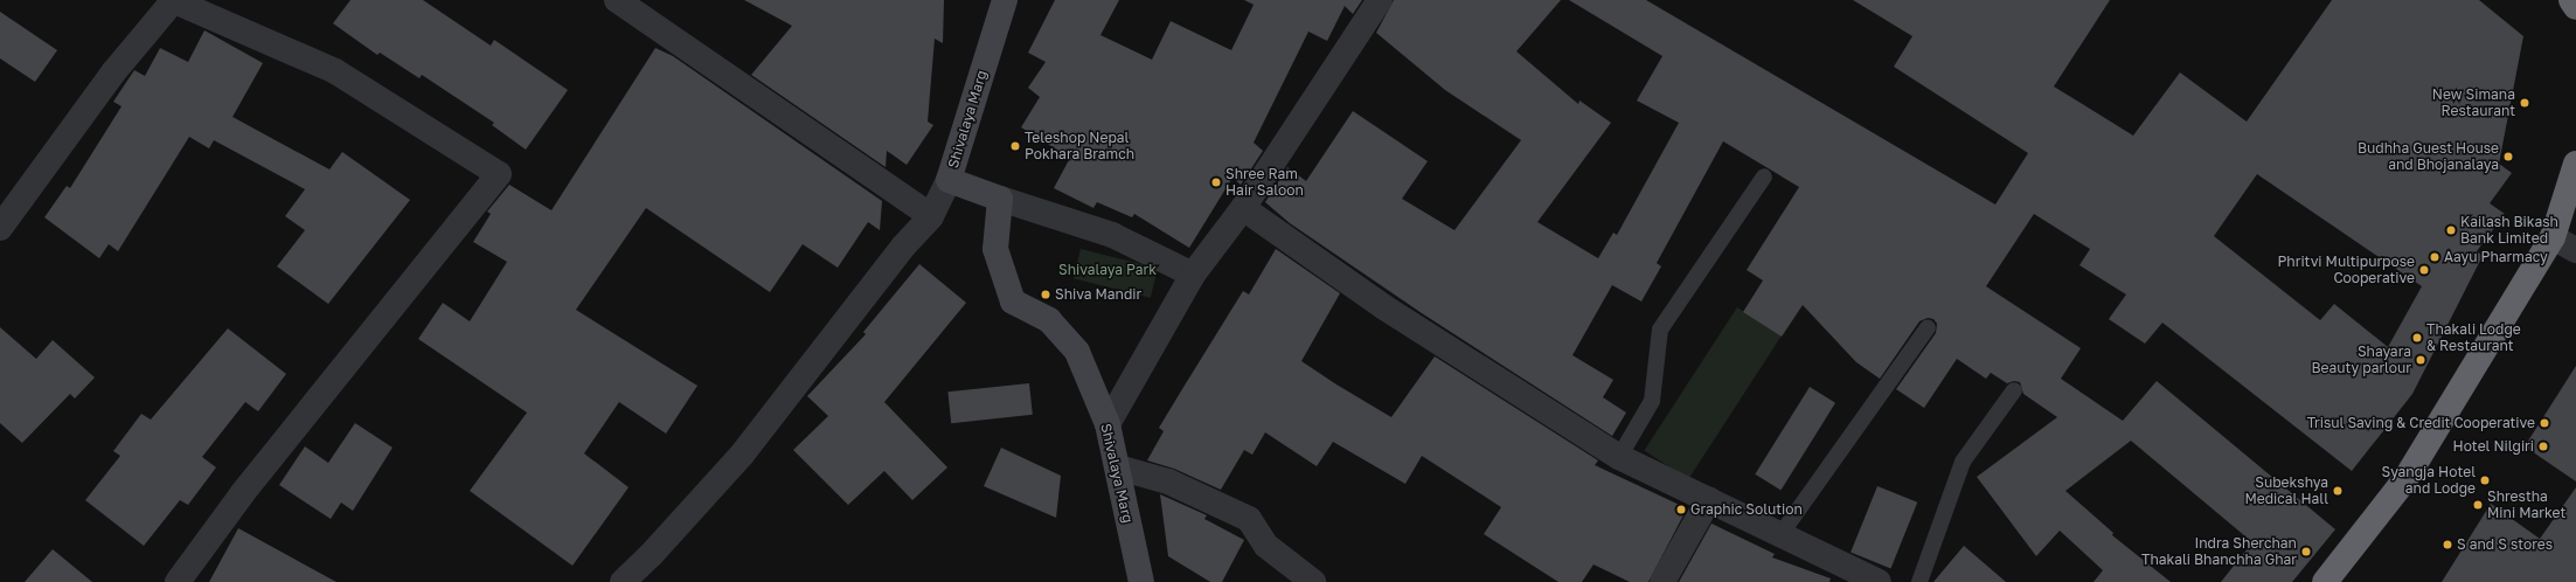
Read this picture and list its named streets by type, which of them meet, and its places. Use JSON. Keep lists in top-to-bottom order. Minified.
{"streets":{"main road":["Shivalaya Marg"]},"parks":["Shivalaya Park"],"places":["New Simana Restaurant","Teleshop Nepal Pokhara Bramch","Budhha Guest House and Bhojanalaya","Shree Ram Hair Saloon","Kailash Bikash Bank Limited","Aayu Pharmacy","Phritvi Multipurpose Cooperative","Shiva Mandir","Thakali Lodge & Restaurant","Shayara Beauty parlour","Trisul Saving & Credit Cooperative","Hotel Nilgiri","Syangja Hotel and Lodge","Subekshya Medical Hall","Shrestha Mini Market","Graphic Solution","S and S stores","Indra Sherchan Thakali Bhanchha Ghar"]}
